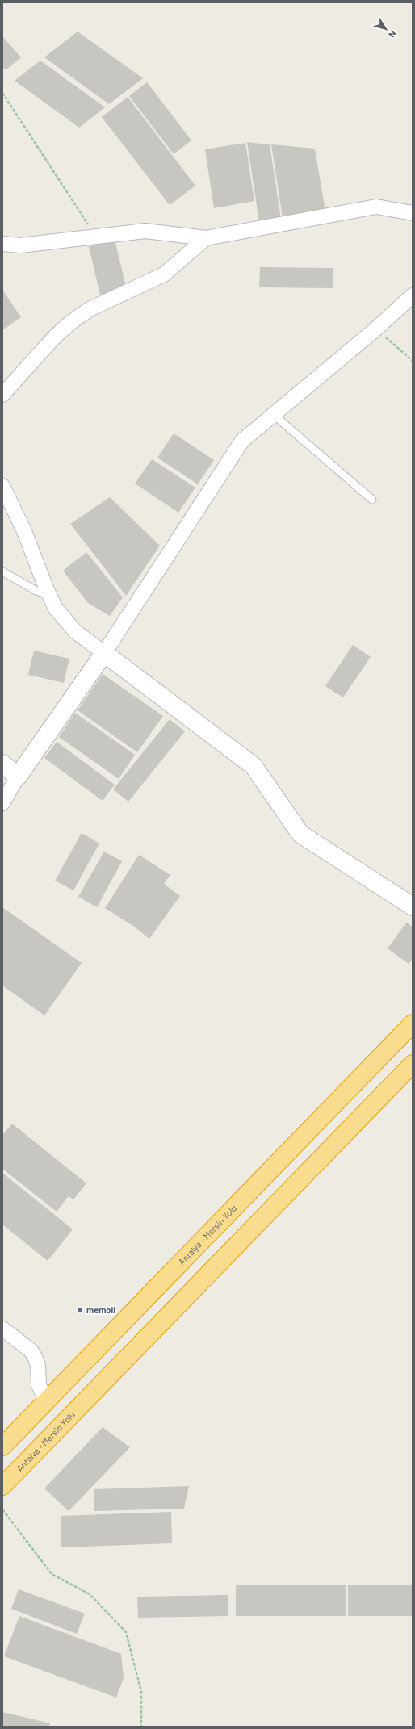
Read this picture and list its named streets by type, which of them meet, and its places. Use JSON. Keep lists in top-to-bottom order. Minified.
{"streets":{"highway":["Antalya - Mersin Yolu"]},"places":["memoil"],"north":"bottom right"}
